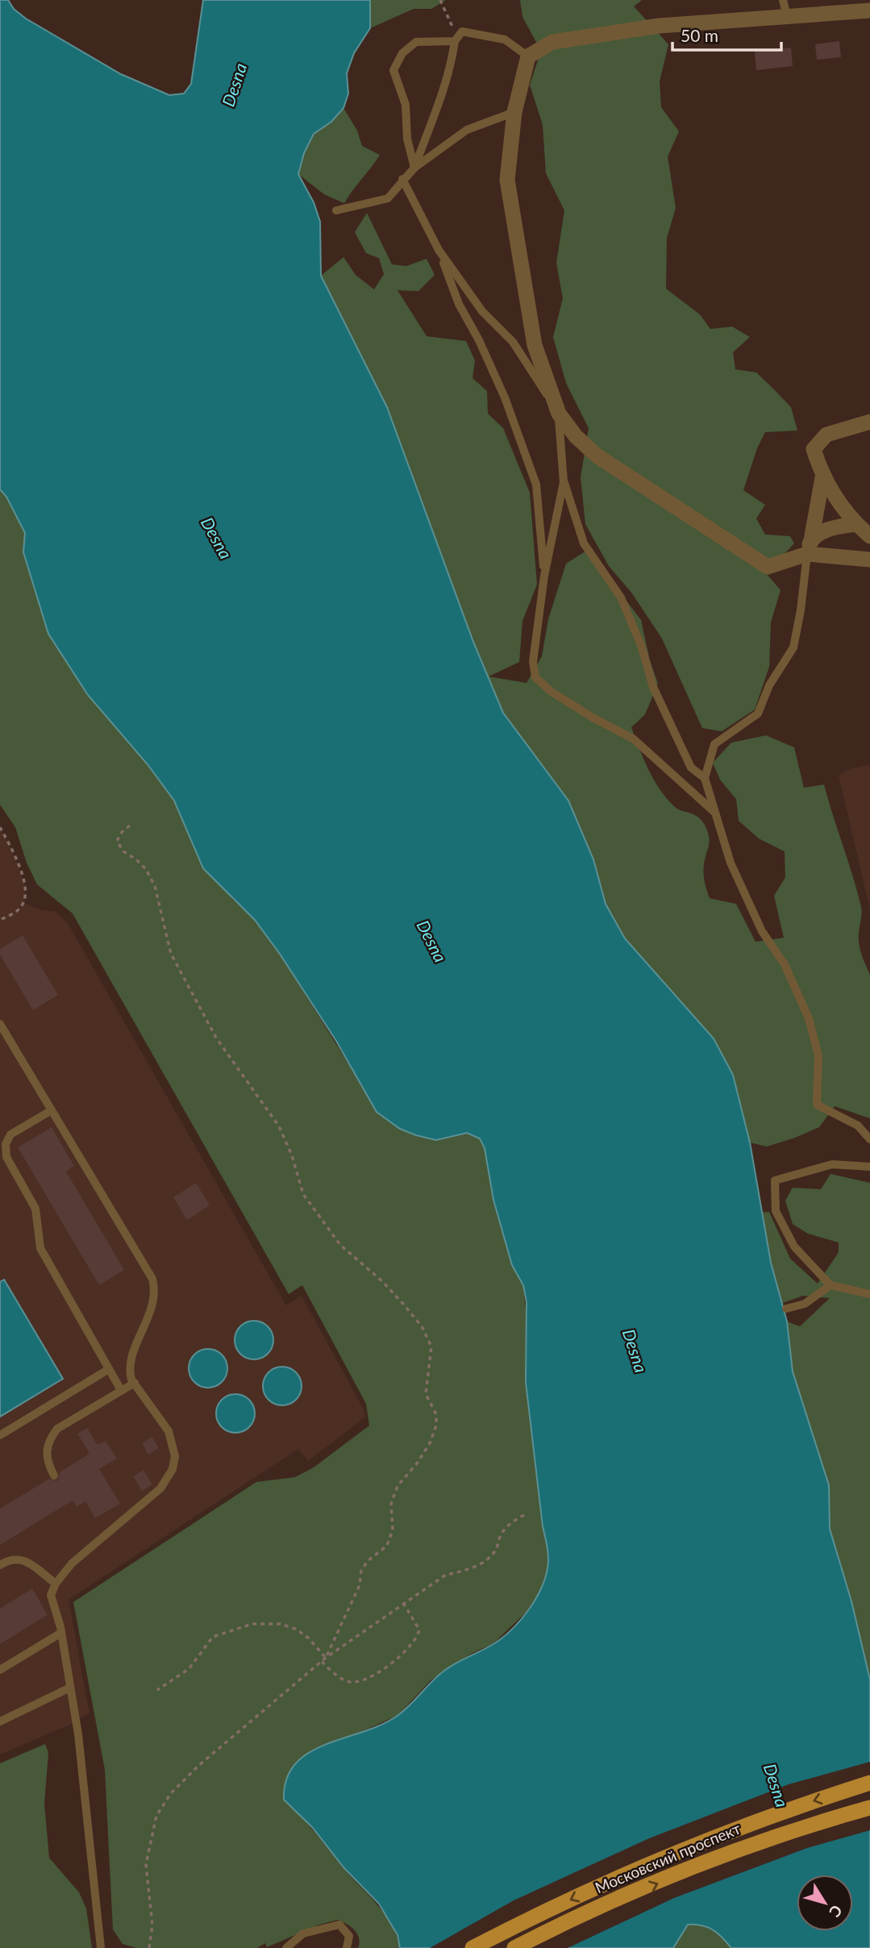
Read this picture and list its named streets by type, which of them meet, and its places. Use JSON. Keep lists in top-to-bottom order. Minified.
{"streets":{"main road":["Московский проспект"]},"water":["Desna"],"scale_bar":"50 m","north":"bottom right"}
